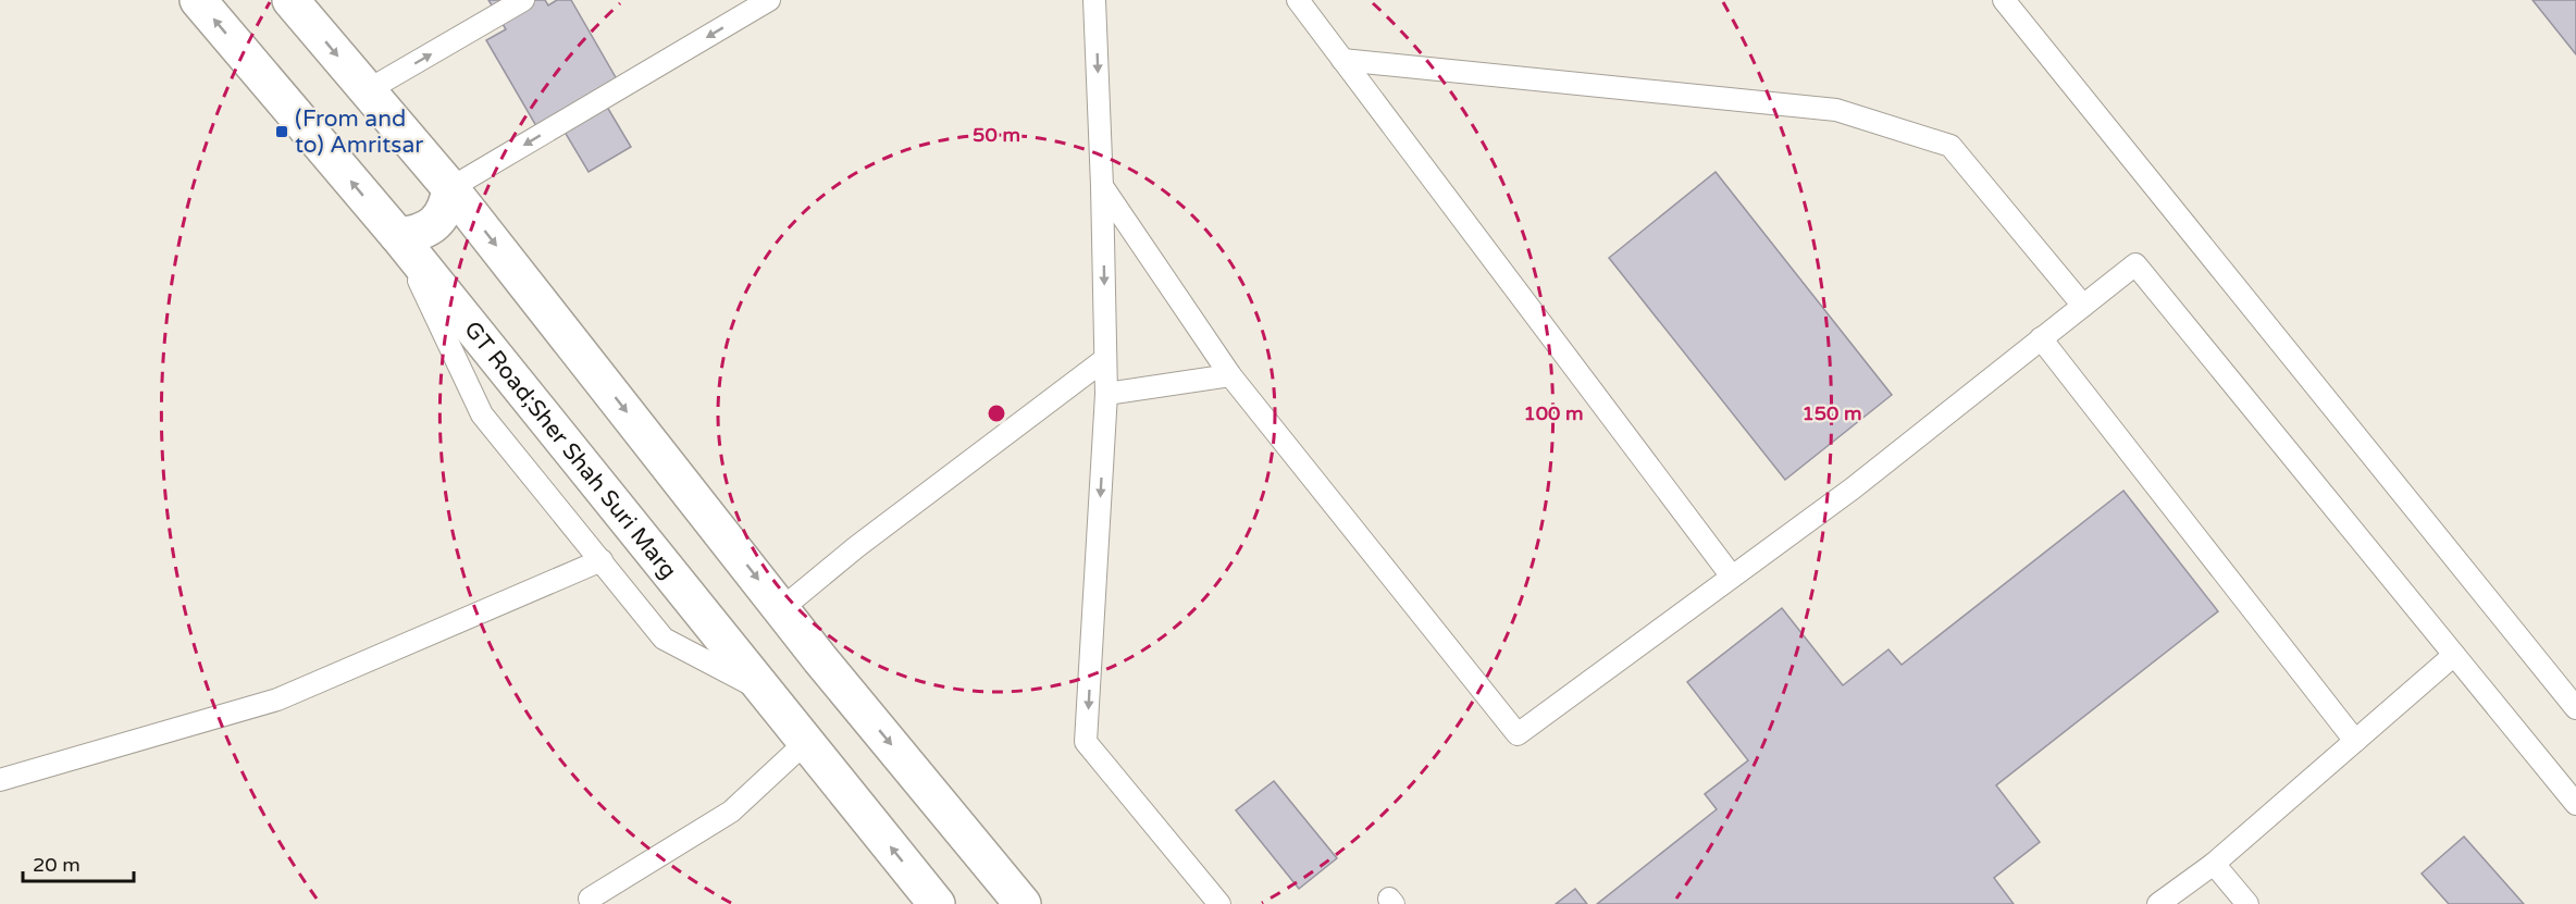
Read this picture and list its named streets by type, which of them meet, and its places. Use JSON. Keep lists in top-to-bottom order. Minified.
{"streets":{"highway":["GT Road;Sher Shah Suri Marg"]},"places":{"transit":["(From and to) Amritsar"]},"scale_bar":"20 m","rings":["50 m","100 m","150 m"]}
